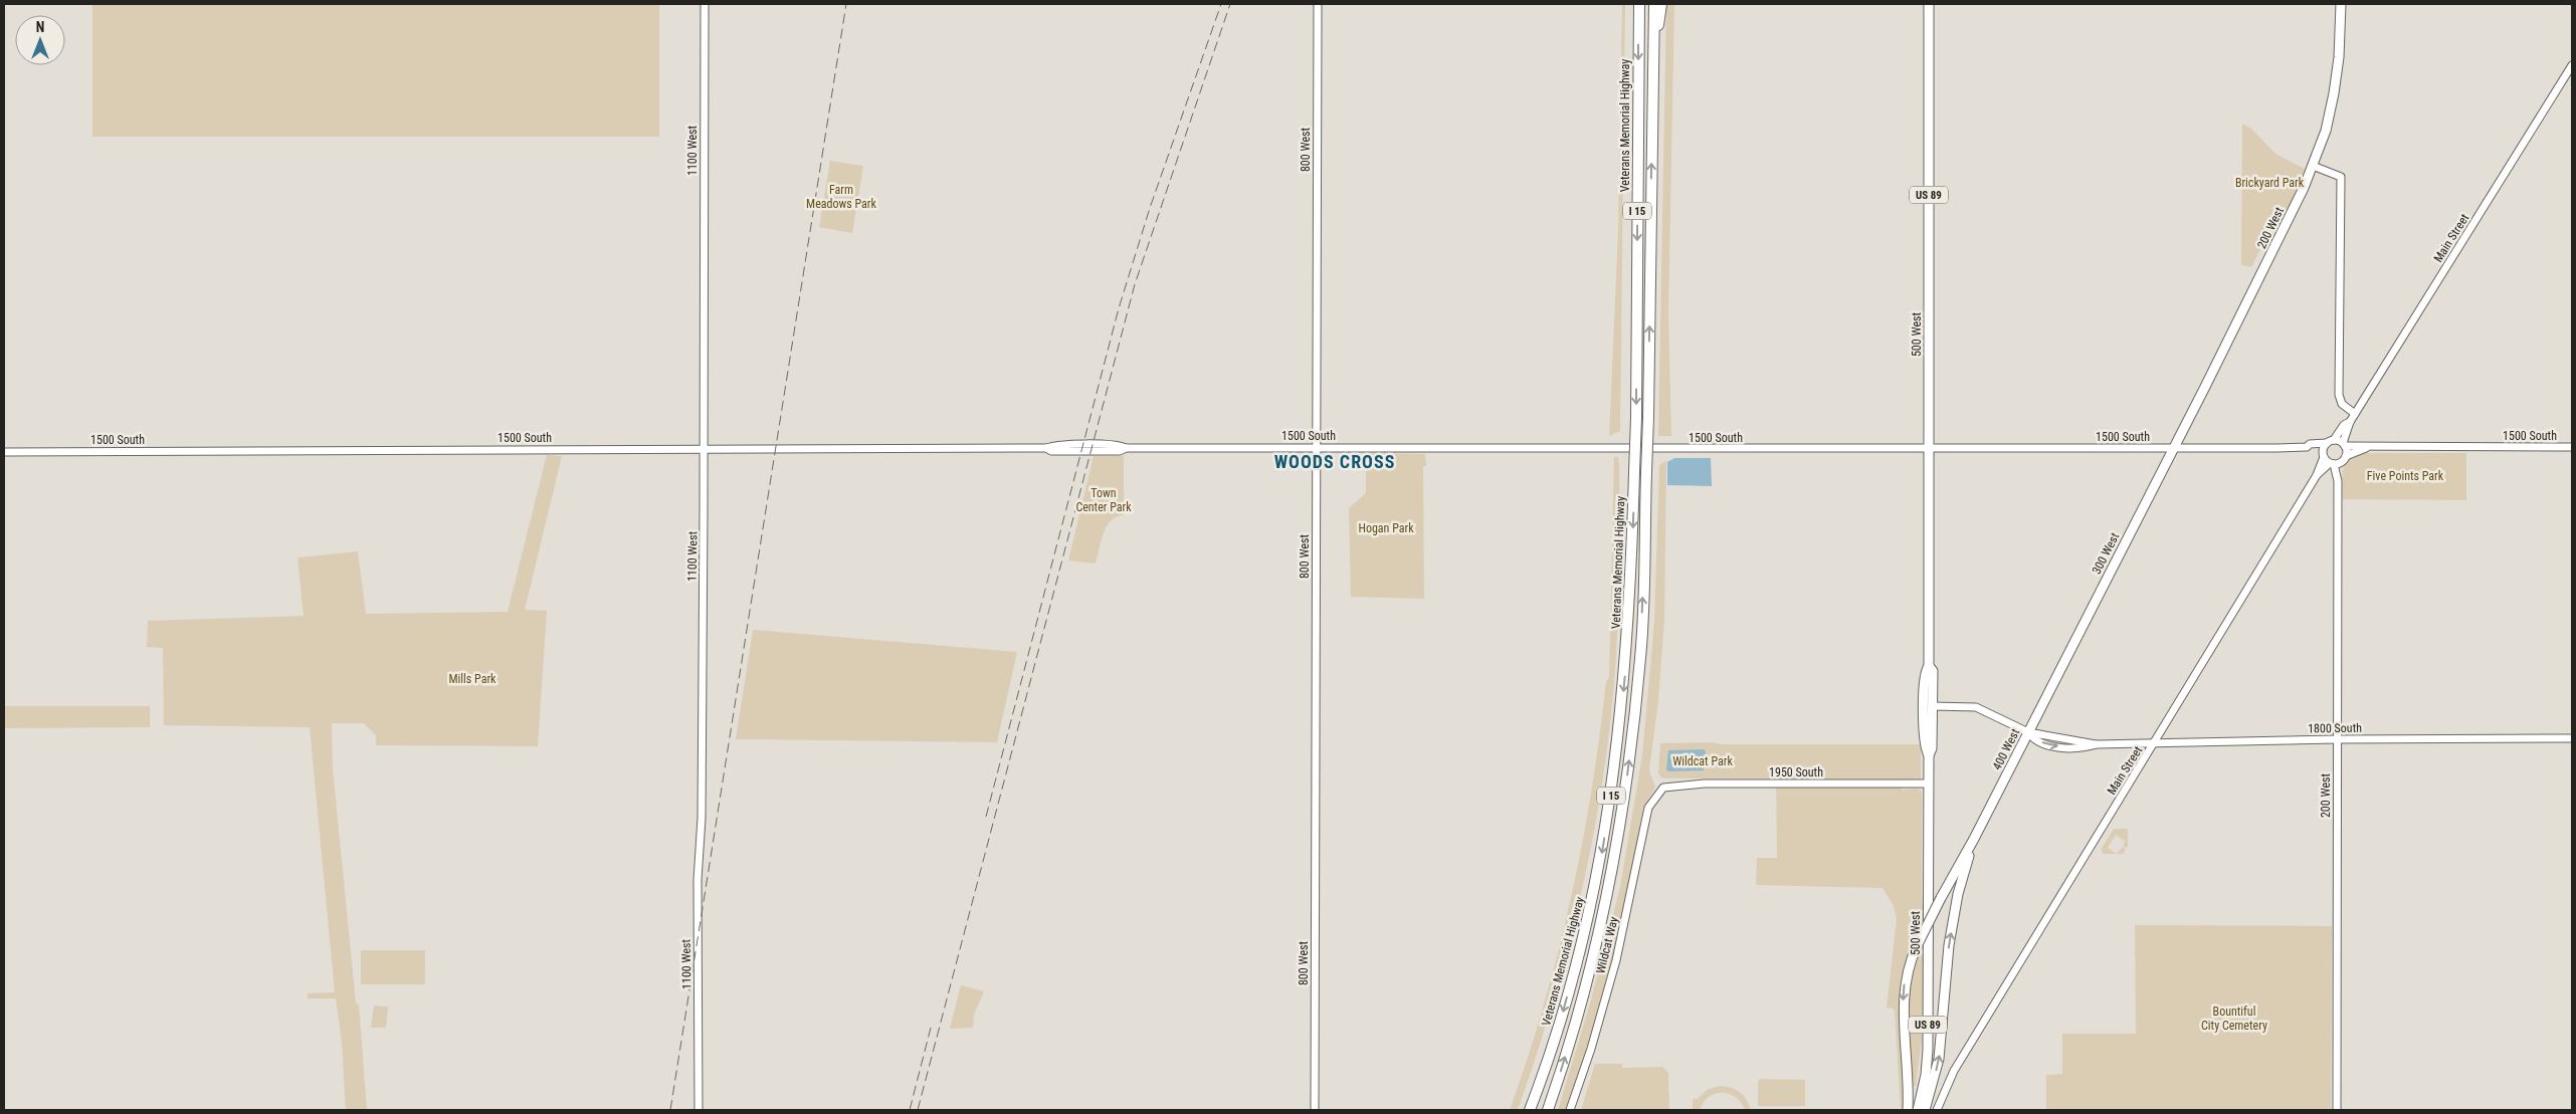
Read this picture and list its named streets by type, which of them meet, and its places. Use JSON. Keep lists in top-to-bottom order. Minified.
{"streets":{"highway":["Veterans Memorial Highway","I 15"],"main road":["US 89","200 West","500 West","300 West","400 West"],"street":["800 West","1100 West","Main Street","1500 South","1800 South","1950 South","Wildcat Way"]},"crossings":[["800 West","1500 South"],["1100 West","1500 South"],["200 West","Main Street"],["200 West","1500 South"],["200 West","300 West"],["200 West","1800 South"],["Main Street","1500 South"],["Main Street","1800 South"],["500 West","1500 South"],["500 West","1800 South"],["500 West","1950 South"],["1500 South","300 West"],["300 West","400 West"],["1800 South","400 West"],["1950 South","Wildcat Way"]],"districts":["WOODS CROSS"],"parks":["Brickyard Park","Farm Meadows Park","Five Points Park","Town Center Park","Hogan Park","Mills Park","Wildcat Park","Bountiful City Cemetery"],"north":"top"}
